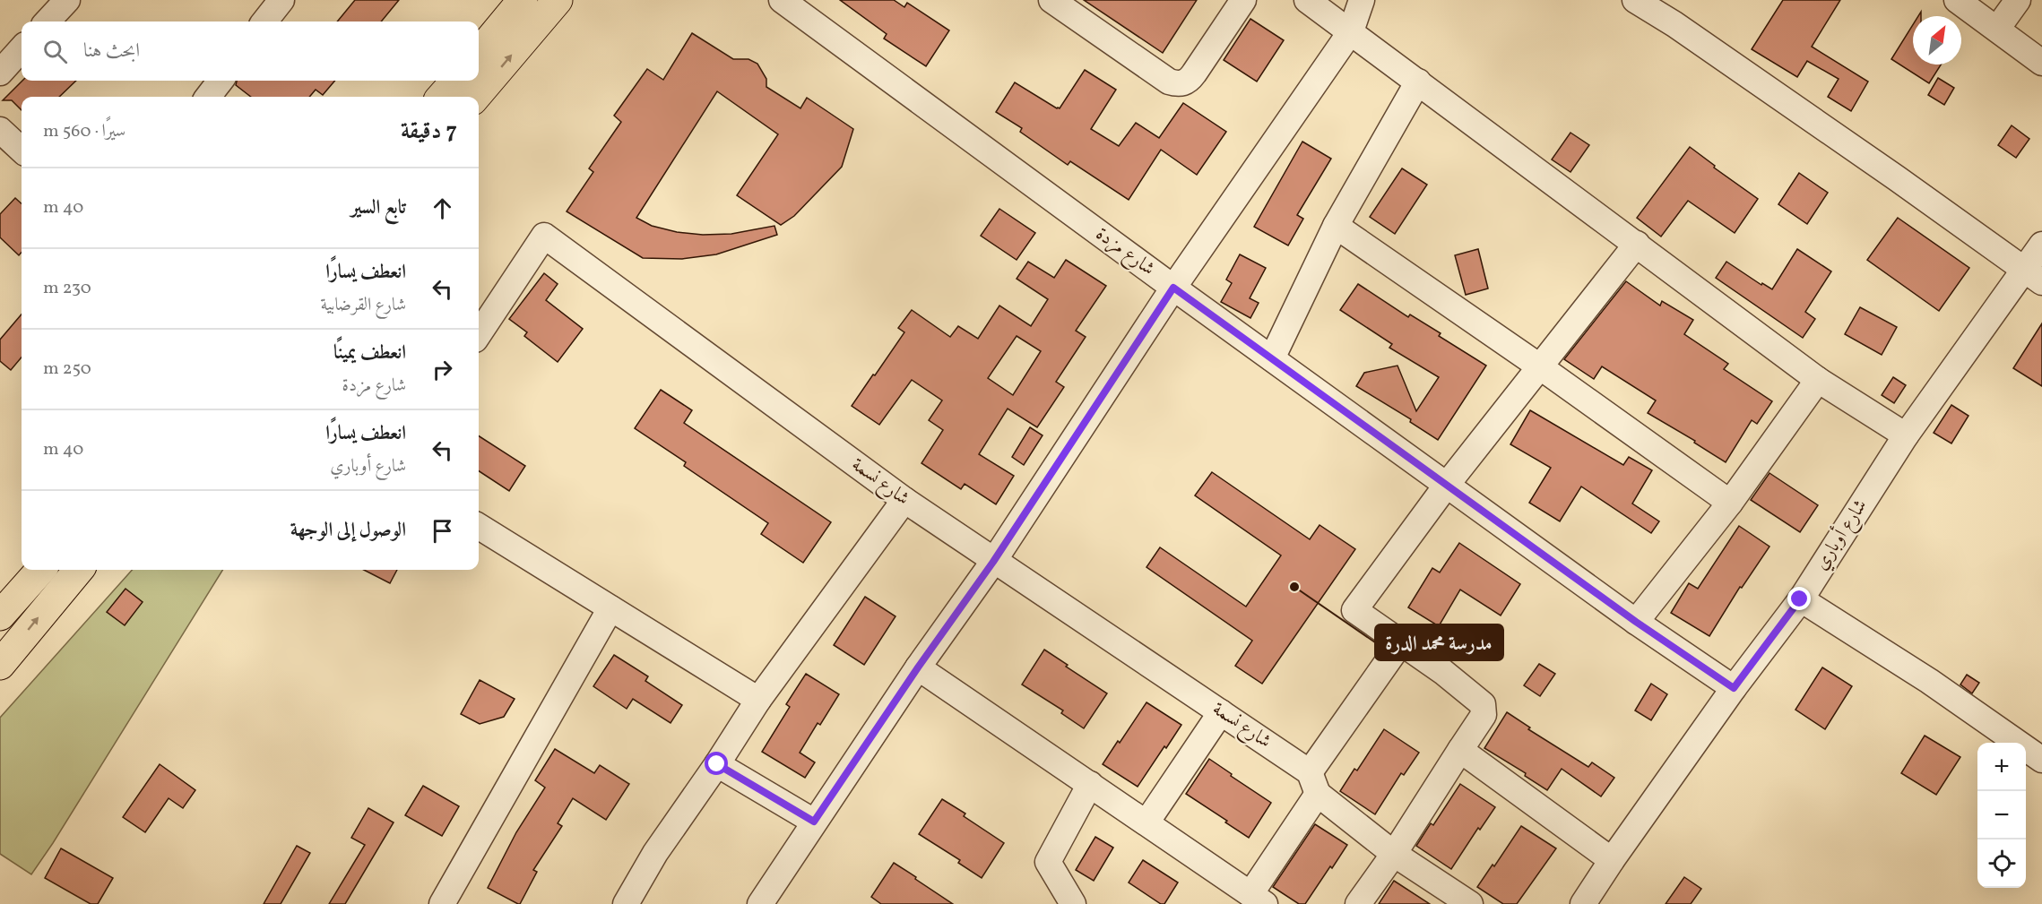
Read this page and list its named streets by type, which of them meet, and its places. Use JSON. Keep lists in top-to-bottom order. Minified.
{"streets":{"street":["شارع مزدة","شارع نسمة","شارع أوباري"]},"crossings":[["شارع مزدة","شارع أوباري"]],"places":["مدرسة محمد الدرة"],"north":"top right","page":{"search":"ابحث هنا","heading":["7 دقيقة","سيرًا · 560 m"],"list":[["تابع السير","40 m"],["انعطف يسارًا","شارع القرضابية","230 m"],["انعطف يمينًا","شارع مزدة","250 m"],["انعطف يسارًا","شارع أوباري","40 m"],"الوصول إلى الوجهة"],"map_buttons":["+","−"]}}
